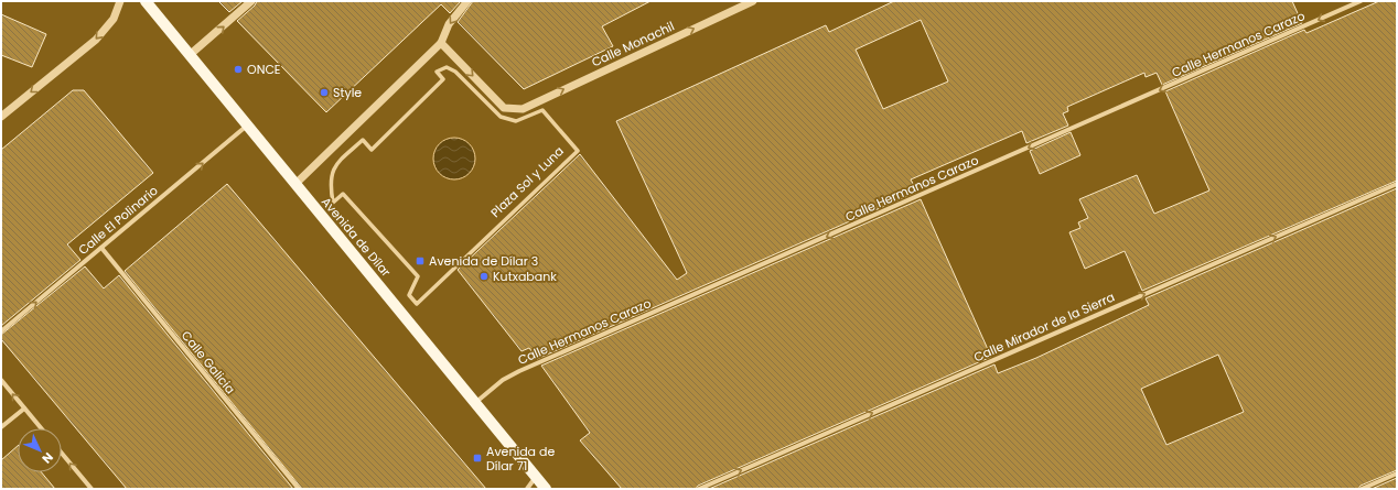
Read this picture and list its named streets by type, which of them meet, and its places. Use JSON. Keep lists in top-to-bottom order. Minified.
{"streets":{"main road":["Avenida de Dílar"],"street":["Calle Monachil","Calle Hermanos Carazo","Plaza Sol y Luna","Calle El Polinario","Calle Mirador de la Sierra","Calle Galicia"]},"crossings":[["Calle Hermanos Carazo","Avenida de Dílar"],["Calle El Polinario","Avenida de Dílar"],["Calle El Polinario","Calle Galicia"]],"one_way":["Calle Monachil","Calle Hermanos Carazo","Calle El Polinario","Calle Mirador de la Sierra"],"places":{"other":["ONCE","Style","Kutxabank"],"transit":["Avenida de Dílar 3","Avenida de Dílar 71"]},"north":"bottom right"}
